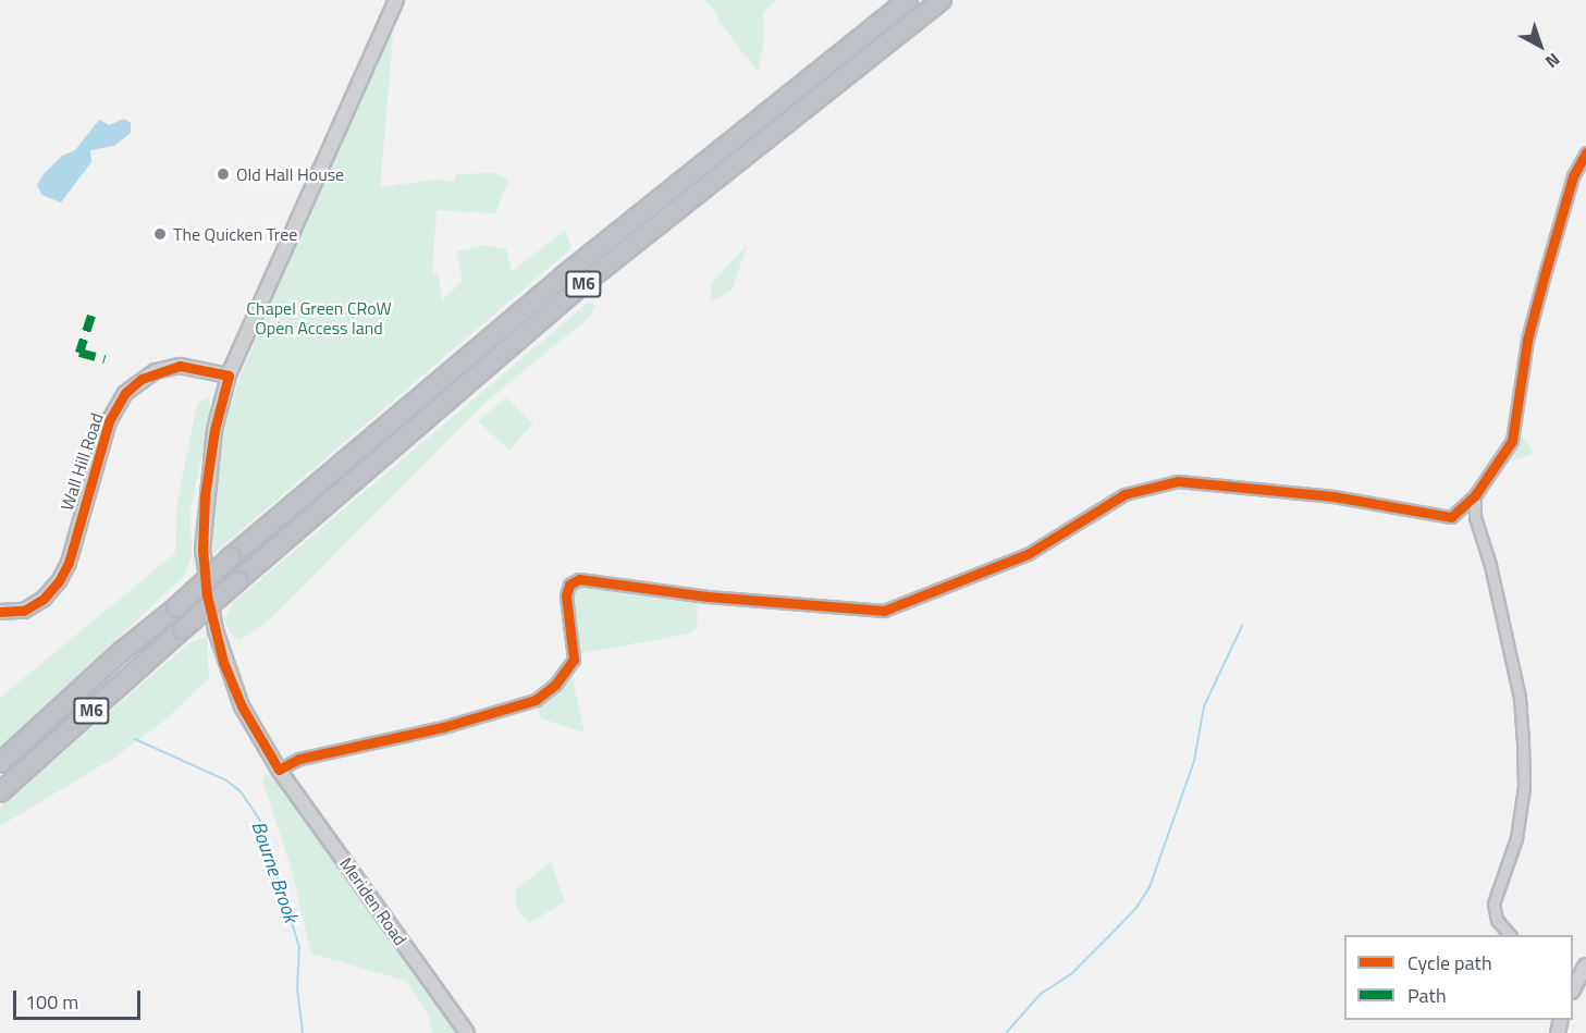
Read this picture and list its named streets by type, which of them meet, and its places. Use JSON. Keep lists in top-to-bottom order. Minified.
{"streets":{"highway":["M6"],"main road":["Wall Hill Road","Meriden Road"]},"crossings":[["Wall Hill Road","Meriden Road"]],"water":["Bourne Brook"],"parks":["Chapel Green CRoW Open Access land"],"places":["Old Hall House","The Quicken Tree"],"legend":["Cycle path","Path"],"scale_bar":"100 m","north":"bottom right"}
